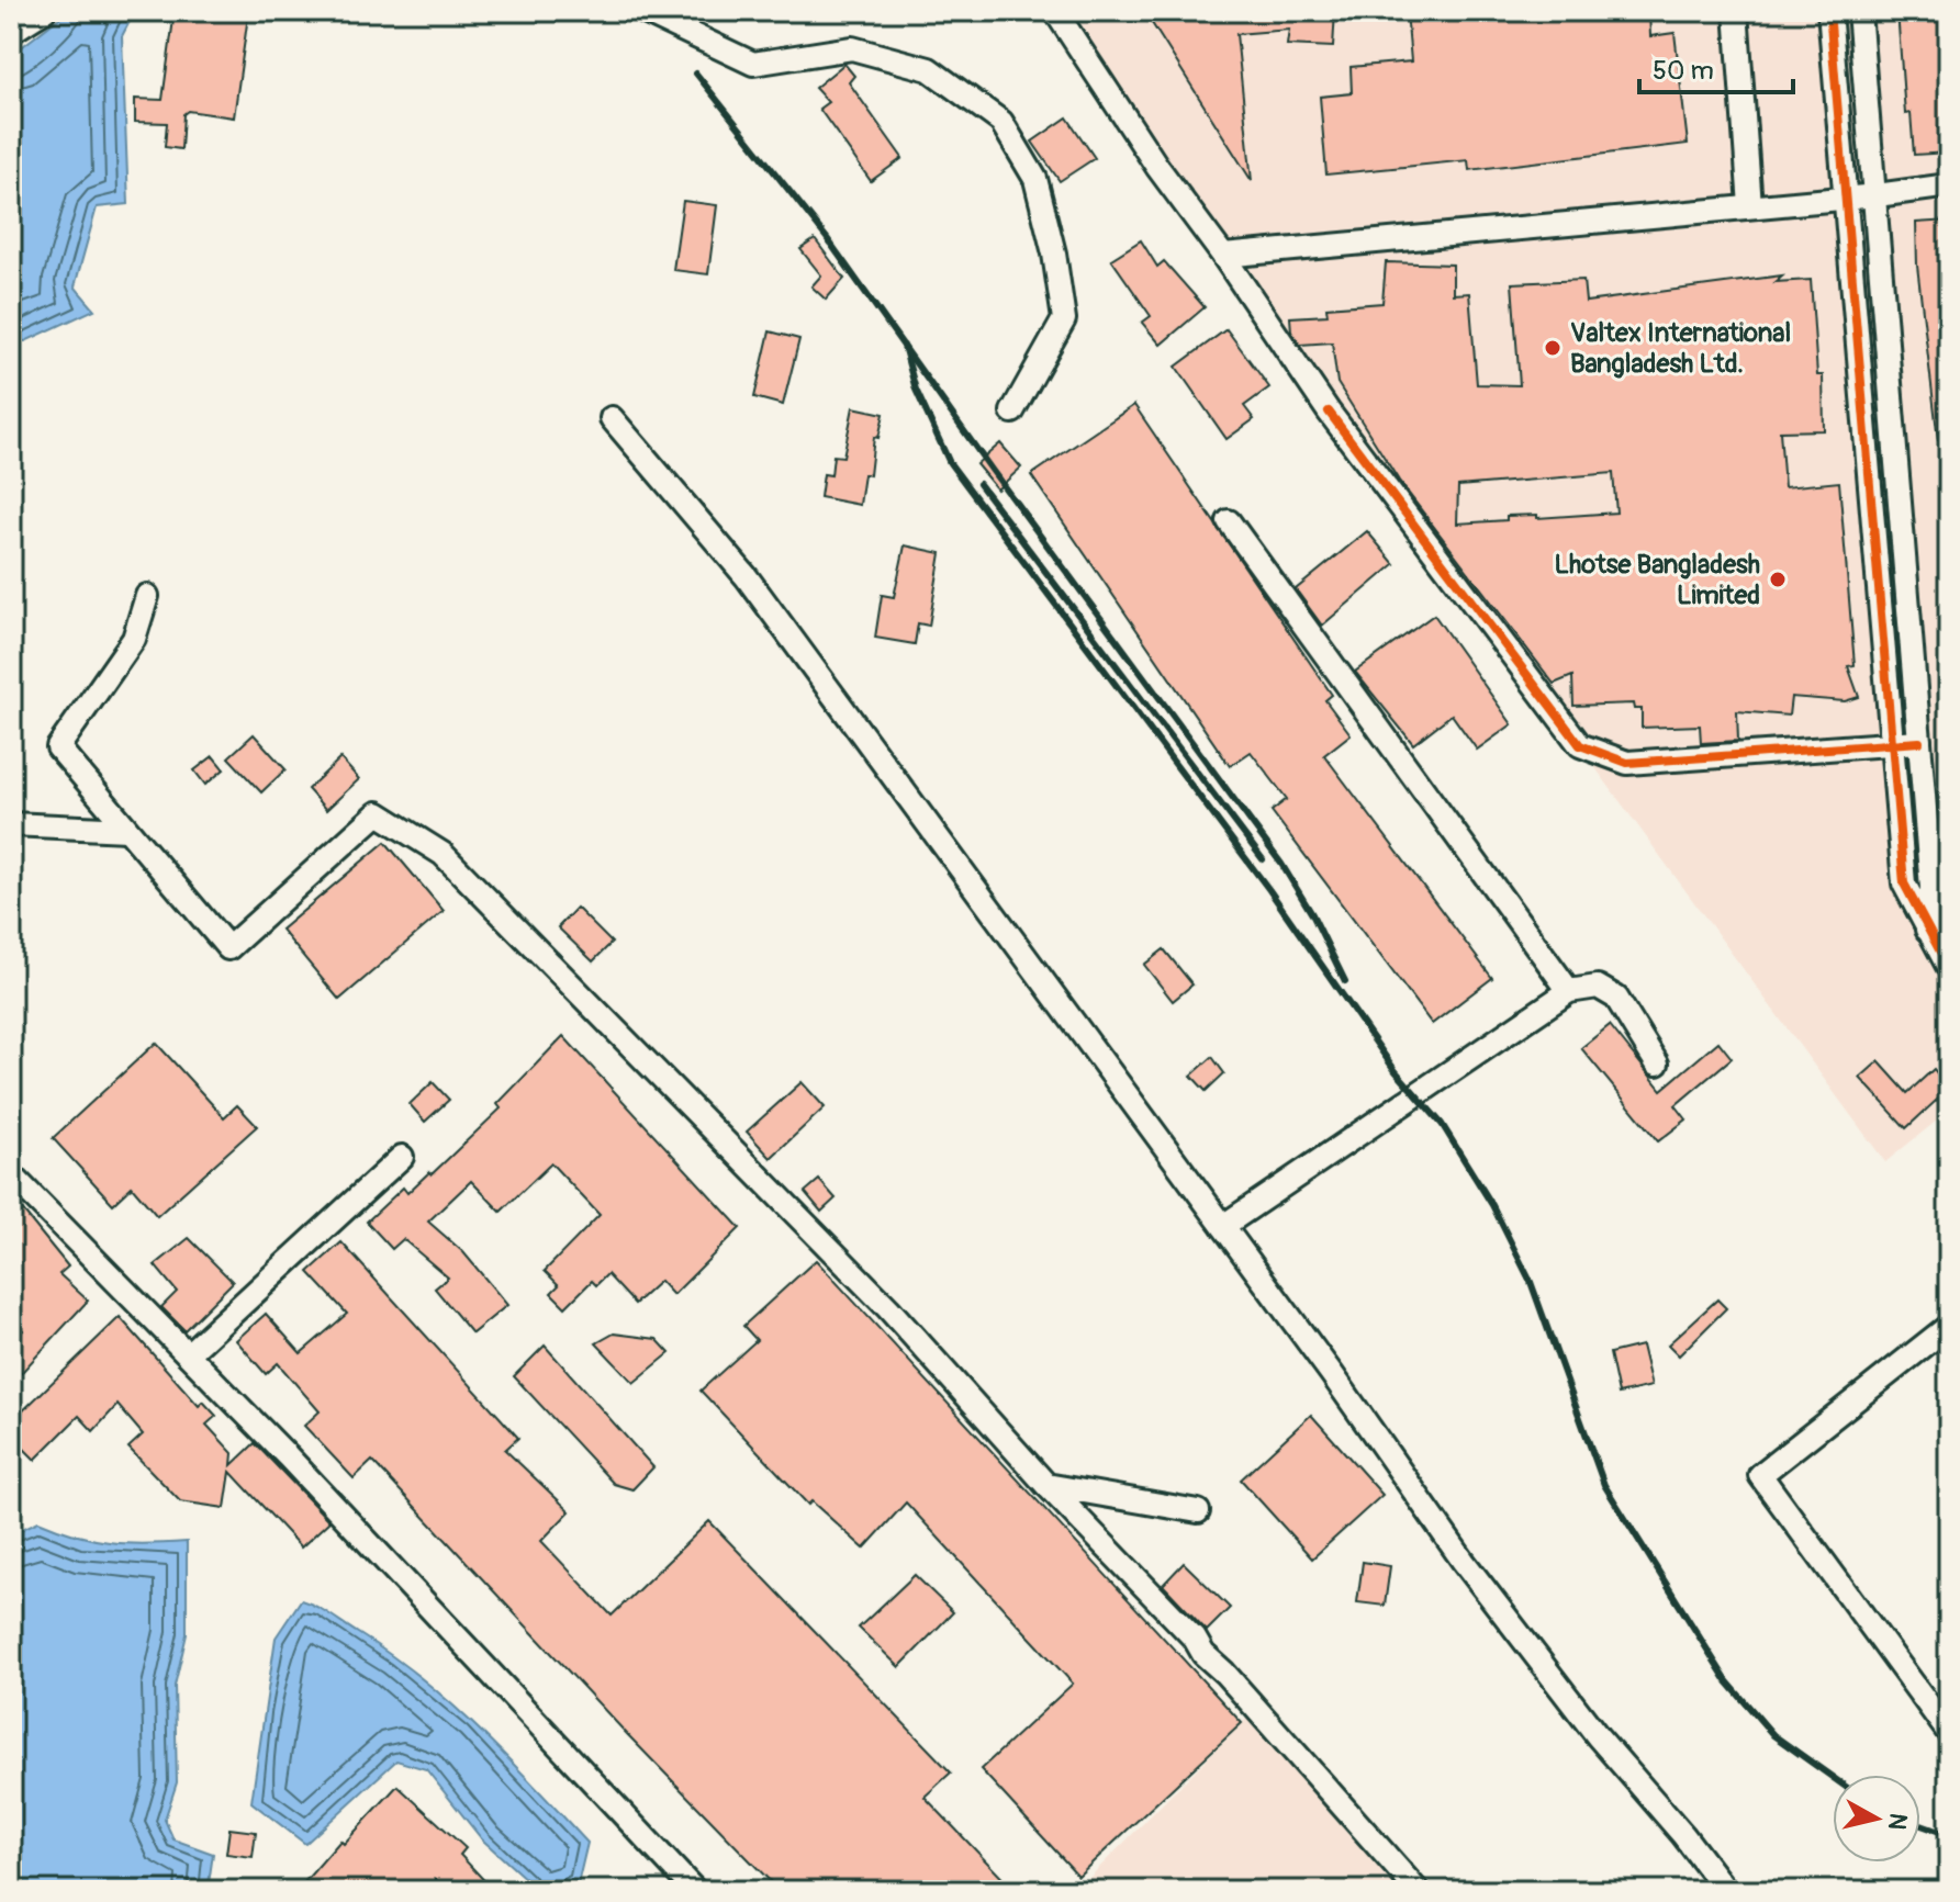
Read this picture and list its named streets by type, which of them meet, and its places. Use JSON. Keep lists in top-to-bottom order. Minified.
{"places":["Valtex International Bangladesh Ltd.","Lhotse Bangladesh Limited"],"scale_bar":"50 m","north":"right"}
